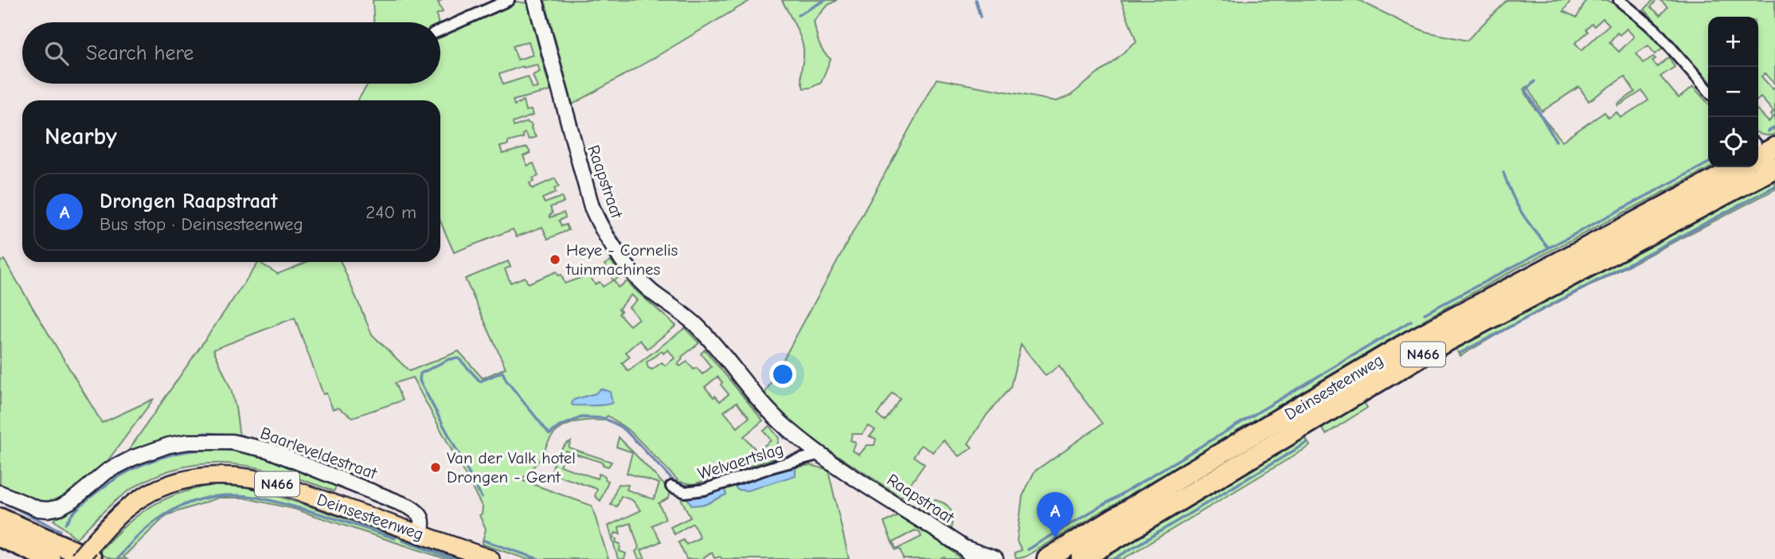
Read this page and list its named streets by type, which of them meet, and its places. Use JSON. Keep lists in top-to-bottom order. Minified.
{"streets":{"highway":["N466","Deinsesteenweg"],"street":["Raapstraat","Baarleveldestraat","Welvaertslag"]},"crossings":[["Raapstraat","Welvaertslag"],["Deinsesteenweg","Baarleveldestraat"]],"places":["Heye - Cornelis tuinmachines","Van der Valk hotel Drongen - Gent"],"page":{"map_buttons":["+","−"],"search":"Search here","heading":"Nearby","list":[{"mark":"A","name":"Drongen Raapstraat","note":"Bus stop · Deinsesteenweg","value":"240 m"}],"pins":"A"}}
